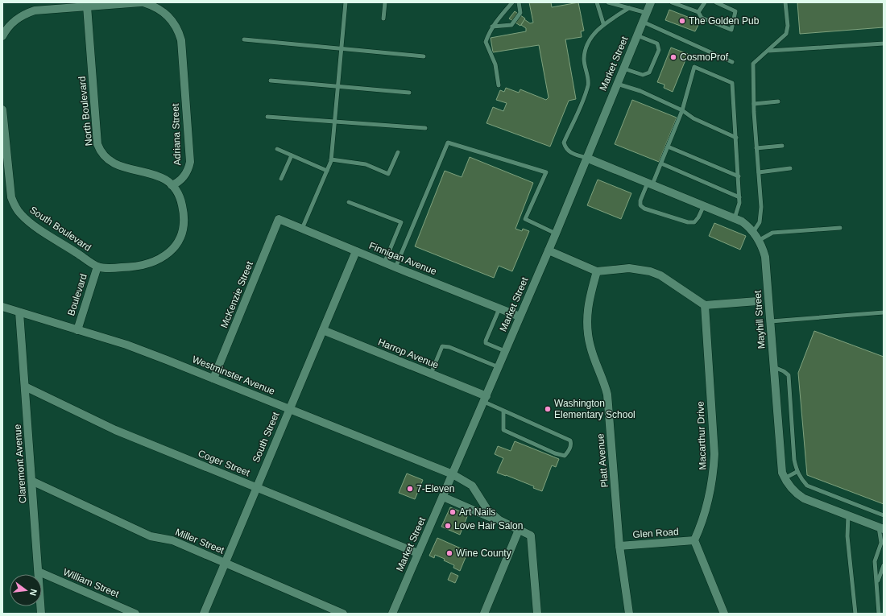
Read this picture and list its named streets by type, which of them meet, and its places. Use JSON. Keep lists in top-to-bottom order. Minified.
{"streets":{"street":["Market Street","North Boulevard","Adriana Street","South Boulevard","Finnigan Avenue","Boulevard","McKenzie Street","Mayhill Street","Harrop Avenue","Westminster Avenue","Macarthur Drive","South Street","Platt Avenue","Coger Street","Claremont Avenue","Glen Road","Miller Street","William Street"]},"crossings":[["Market Street","Finnigan Avenue"],["Market Street","Mayhill Street"],["Market Street","Harrop Avenue"],["Market Street","Westminster Avenue"],["Market Street","Coger Street"],["North Boulevard","Adriana Street"],["South Boulevard","Boulevard"],["Finnigan Avenue","McKenzie Street"],["Finnigan Avenue","South Street"],["Boulevard","Westminster Avenue"],["McKenzie Street","Westminster Avenue"],["Harrop Avenue","South Street"],["Westminster Avenue","South Street"],["Westminster Avenue","Claremont Avenue"],["Macarthur Drive","Glen Road"],["South Street","Coger Street"],["South Street","Miller Street"],["Platt Avenue","Glen Road"],["Coger Street","Claremont Avenue"],["Claremont Avenue","Miller Street"],["Claremont Avenue","William Street"]],"places":["The Golden Pub","CosmoProf","Washington Elementary School","7-Eleven","Art Nails","Love Hair Salon","Wine County"],"north":"right"}
